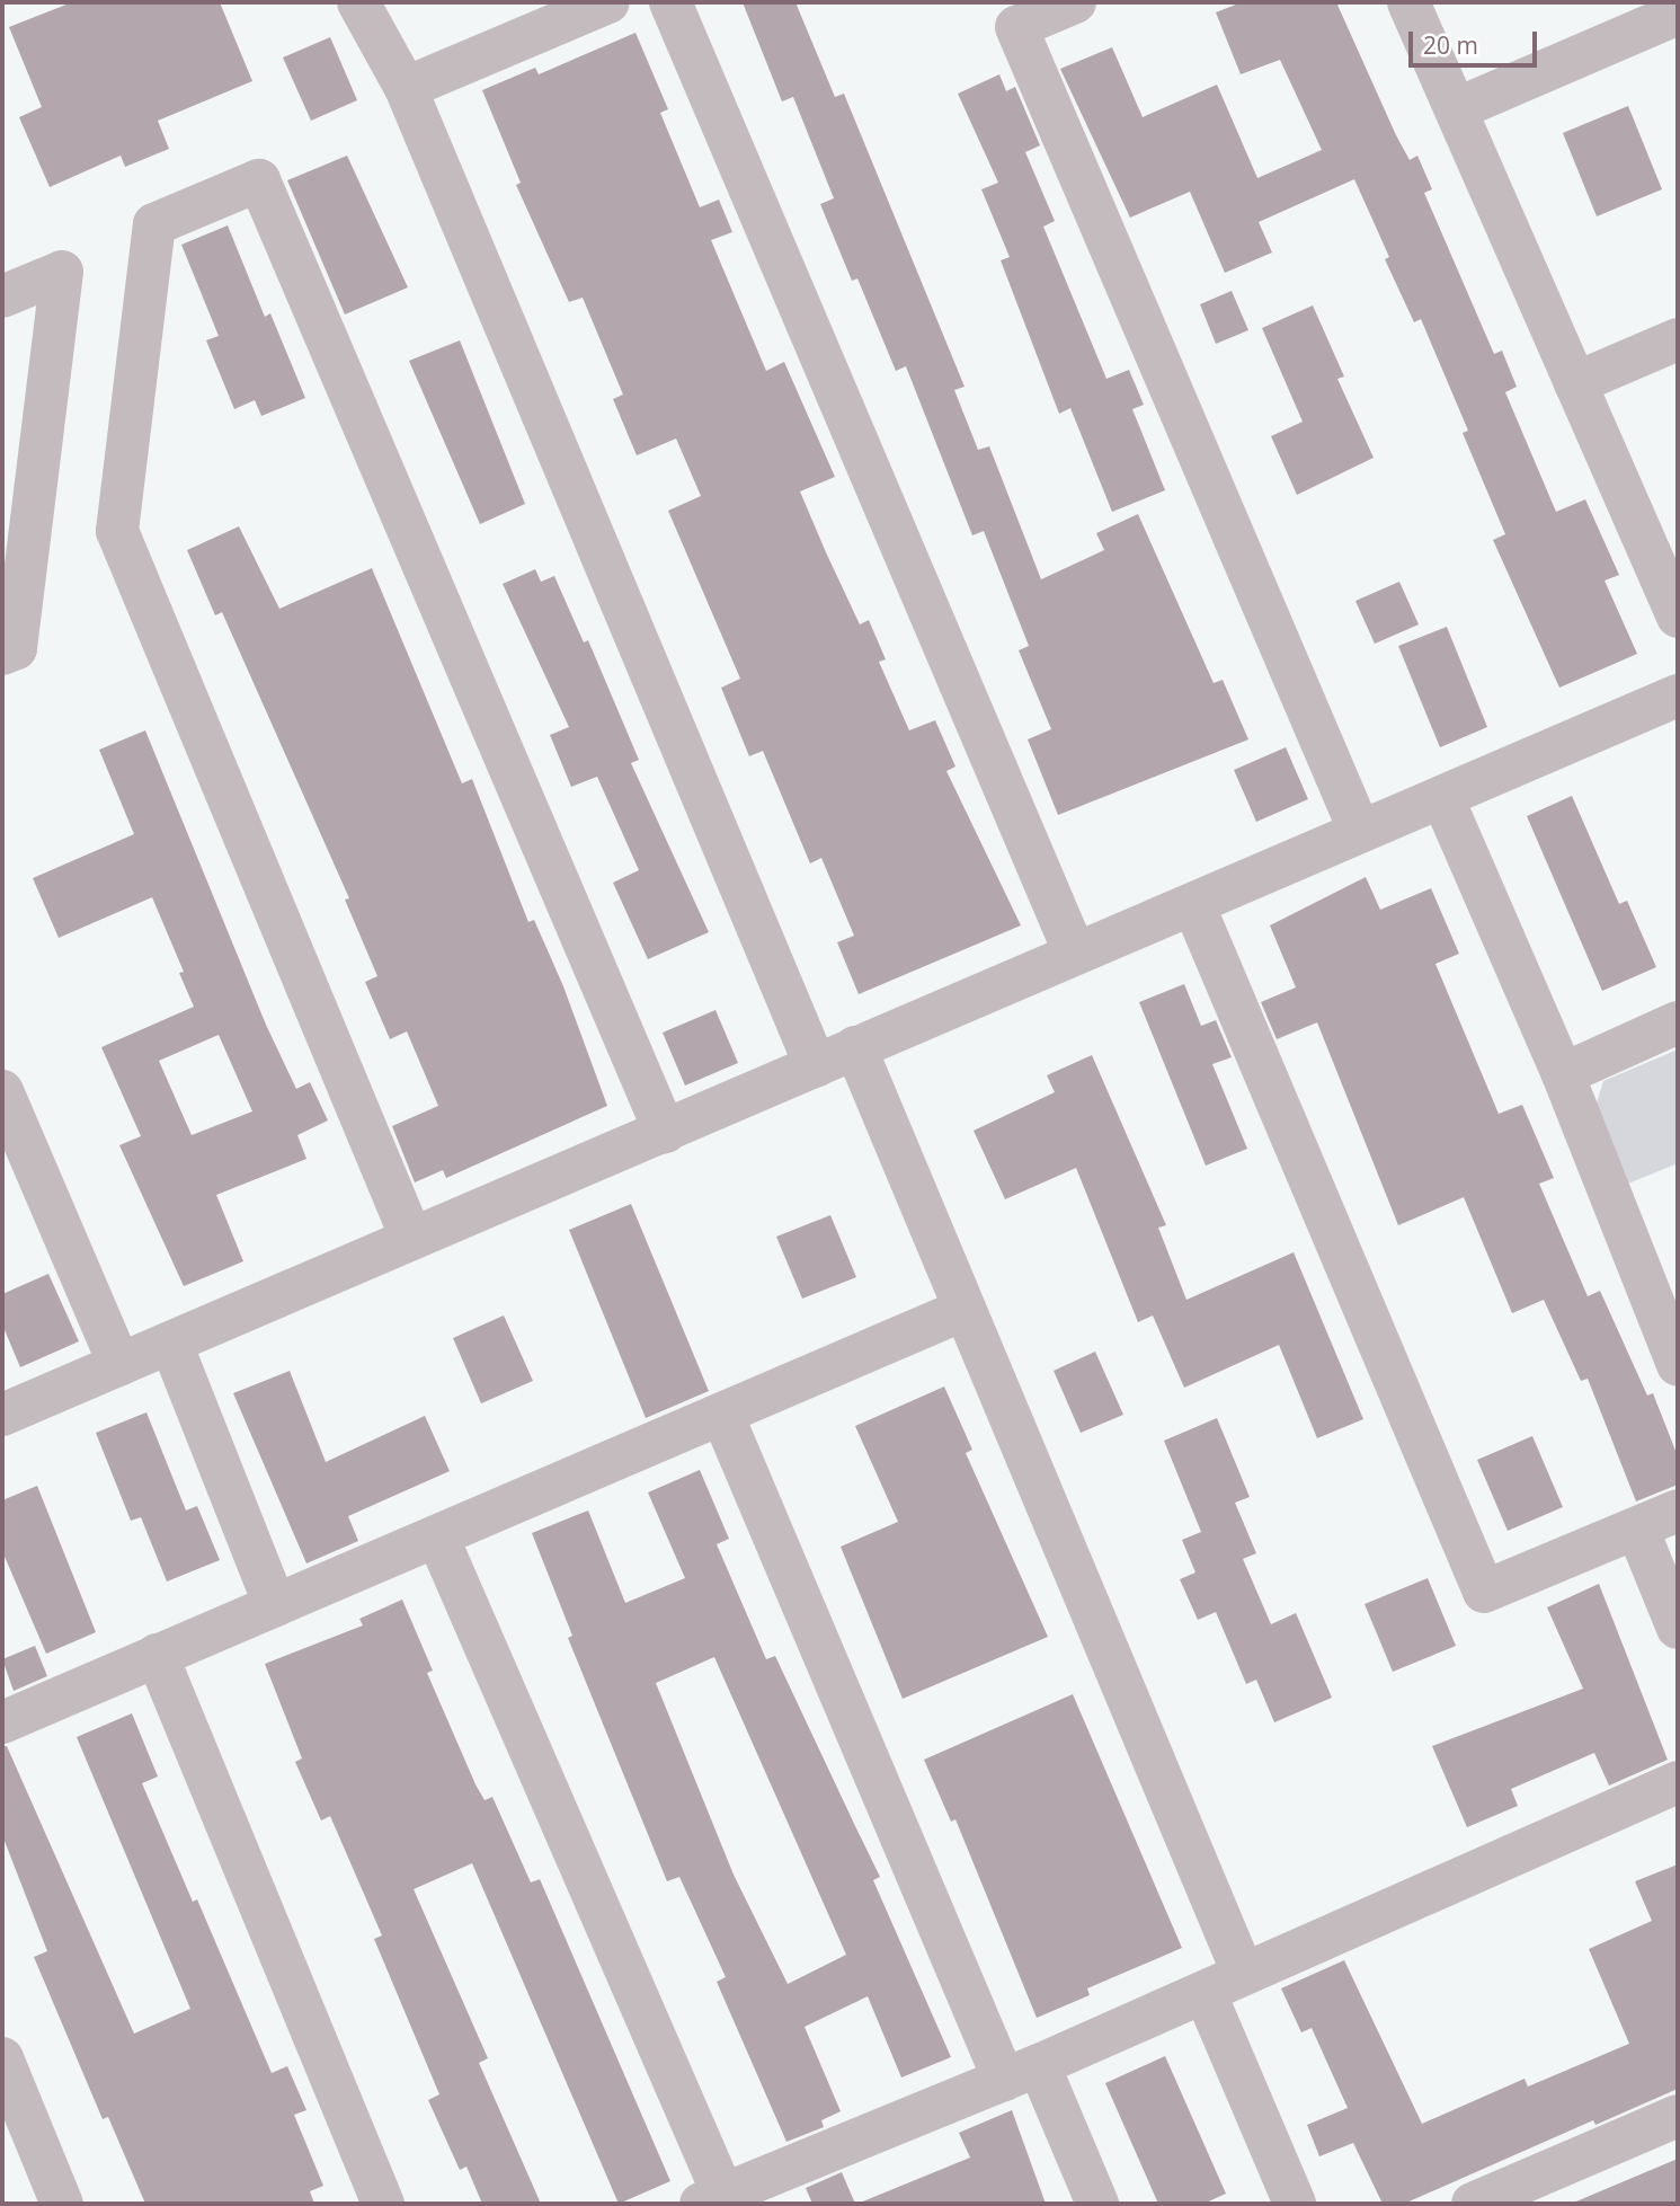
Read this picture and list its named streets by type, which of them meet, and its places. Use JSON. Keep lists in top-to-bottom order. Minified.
{"scale_bar":"20 m"}
